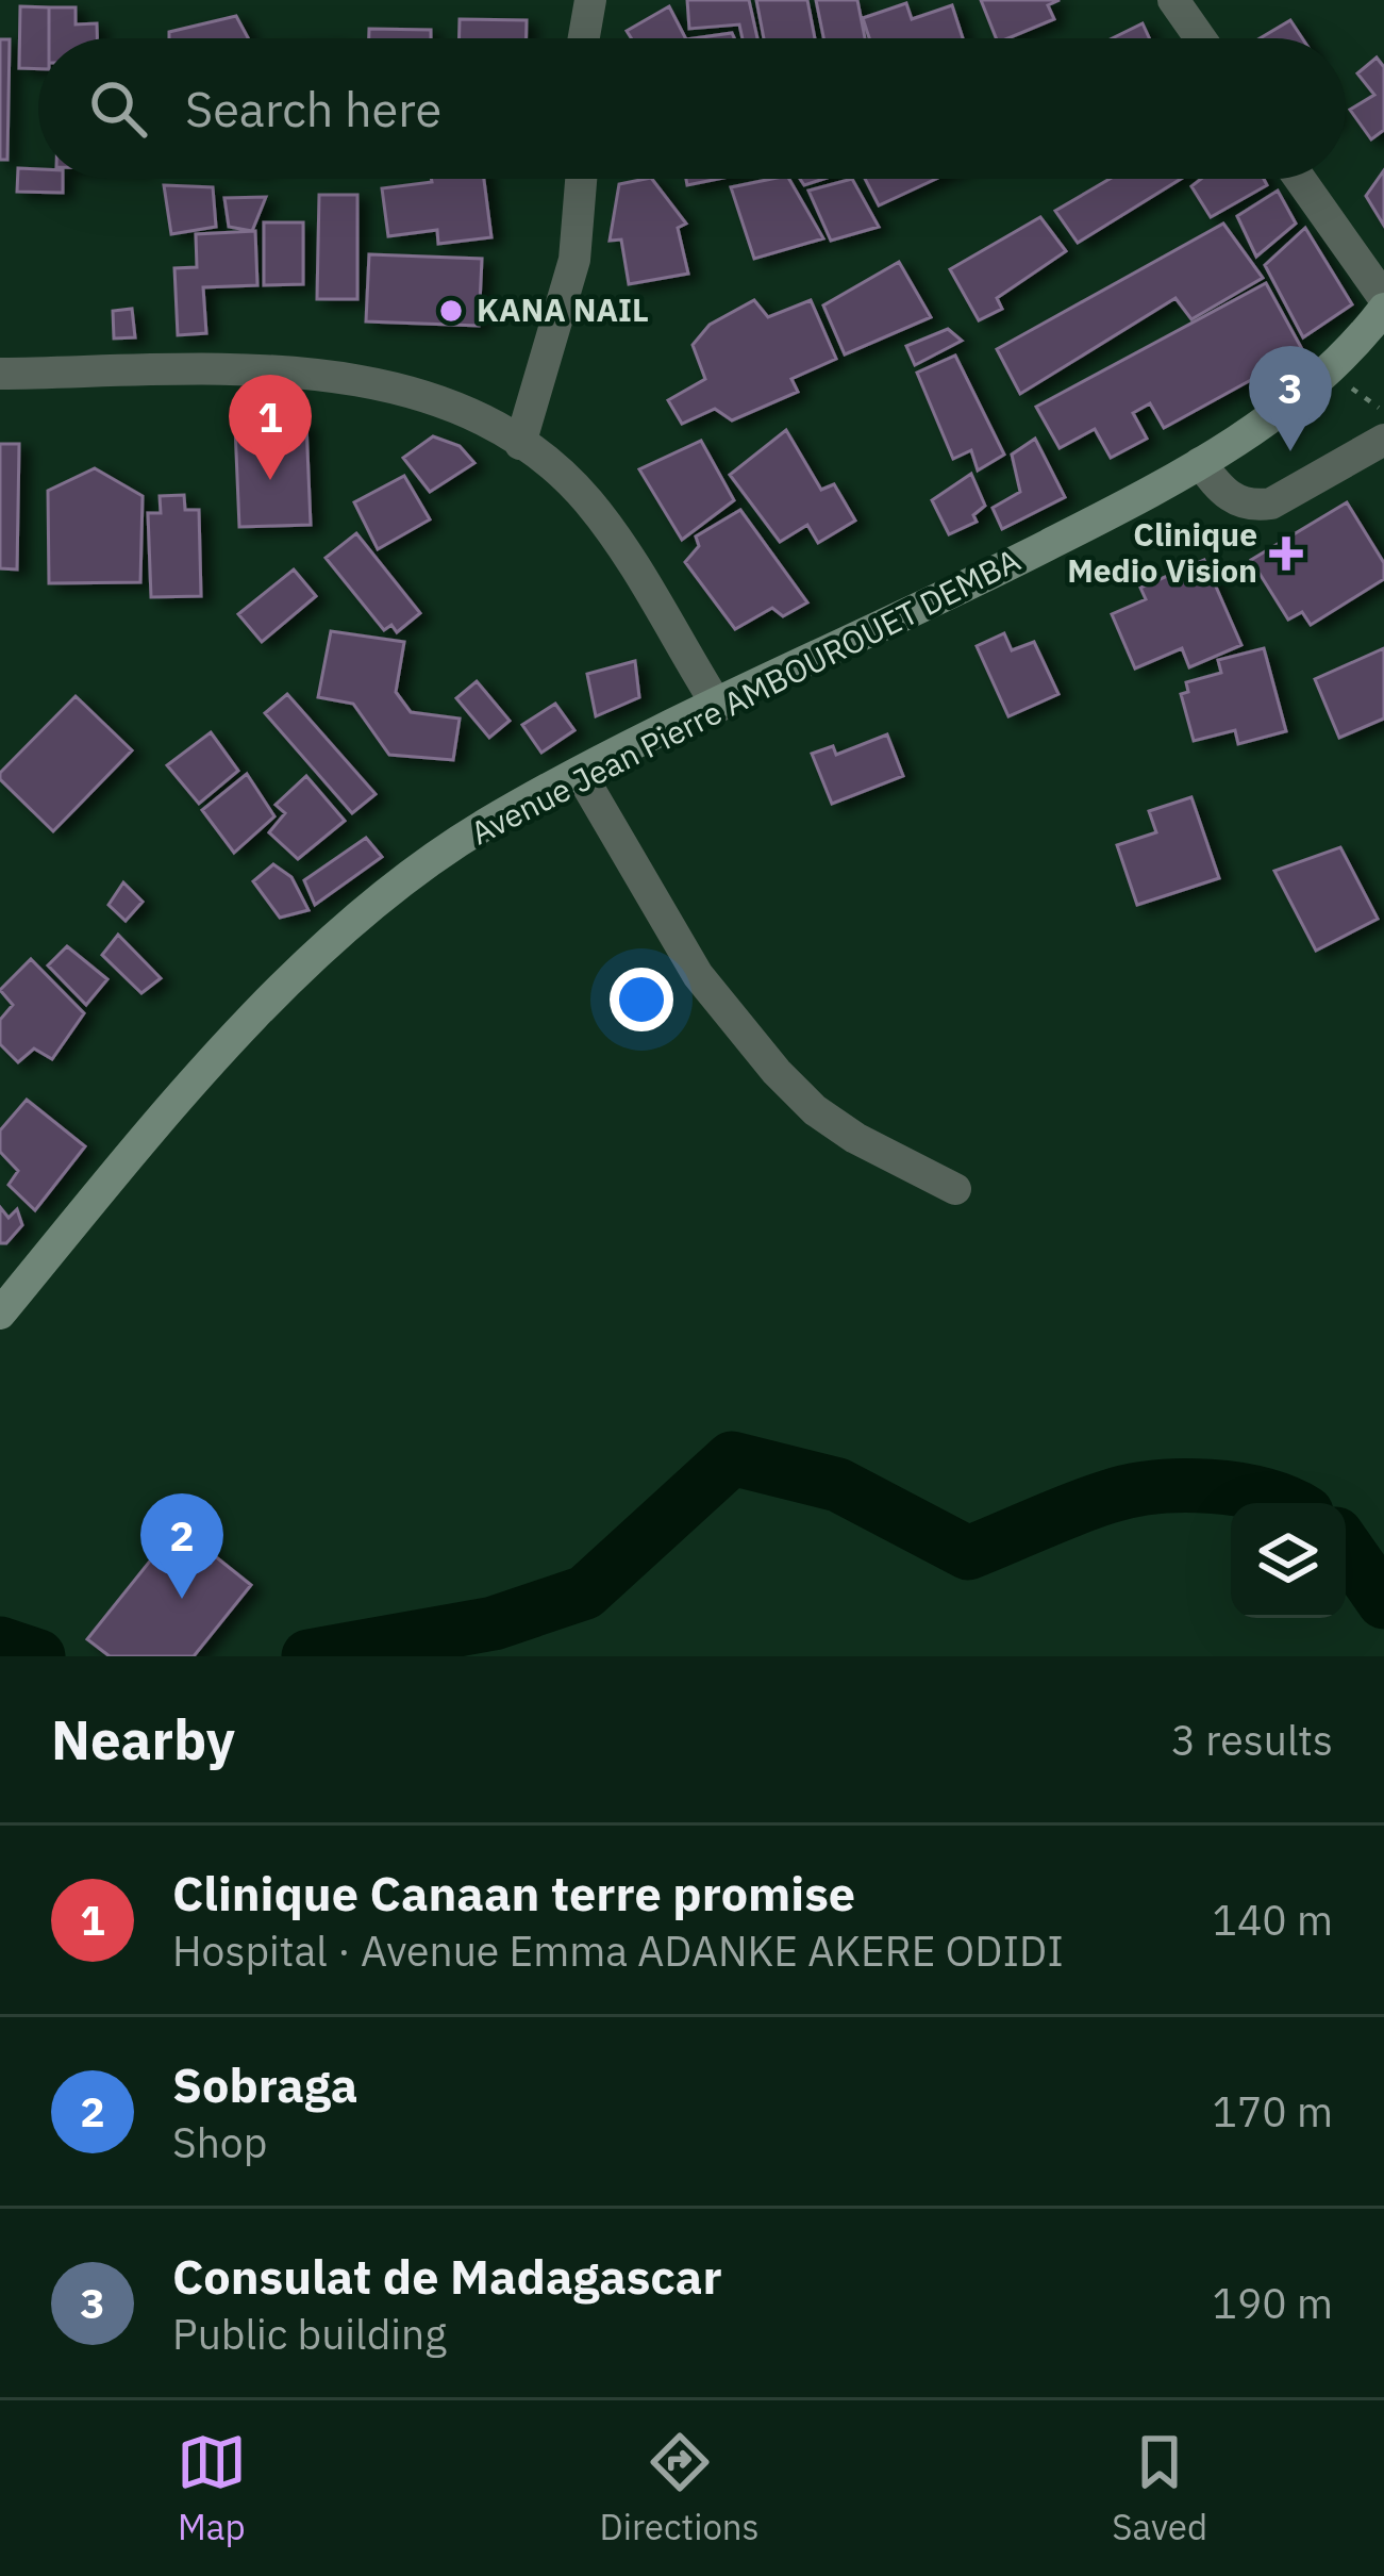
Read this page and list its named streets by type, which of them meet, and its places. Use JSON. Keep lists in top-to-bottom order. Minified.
{"streets":{"main road":["Avenue Jean Pierre AMBOUROUET DEMBA"]},"places":{"other":["KANA NAIL"],"health":["Clinique Medio Vision"]},"page":{"search":"Search here","pins":["3","1","2"],"heading":["Nearby","3 results"],"list":[{"mark":"1","name":"Clinique Canaan terre promise","note":"Hospital · Avenue Emma ADANKE AKERE ODIDI","value":"140 m"},{"mark":"2","name":"Sobraga","note":"Shop","value":"170 m"},{"mark":"3","name":"Consulat de Madagascar","note":"Public building","value":"190 m"}],"nav":["Map","Directions","Saved"]}}
